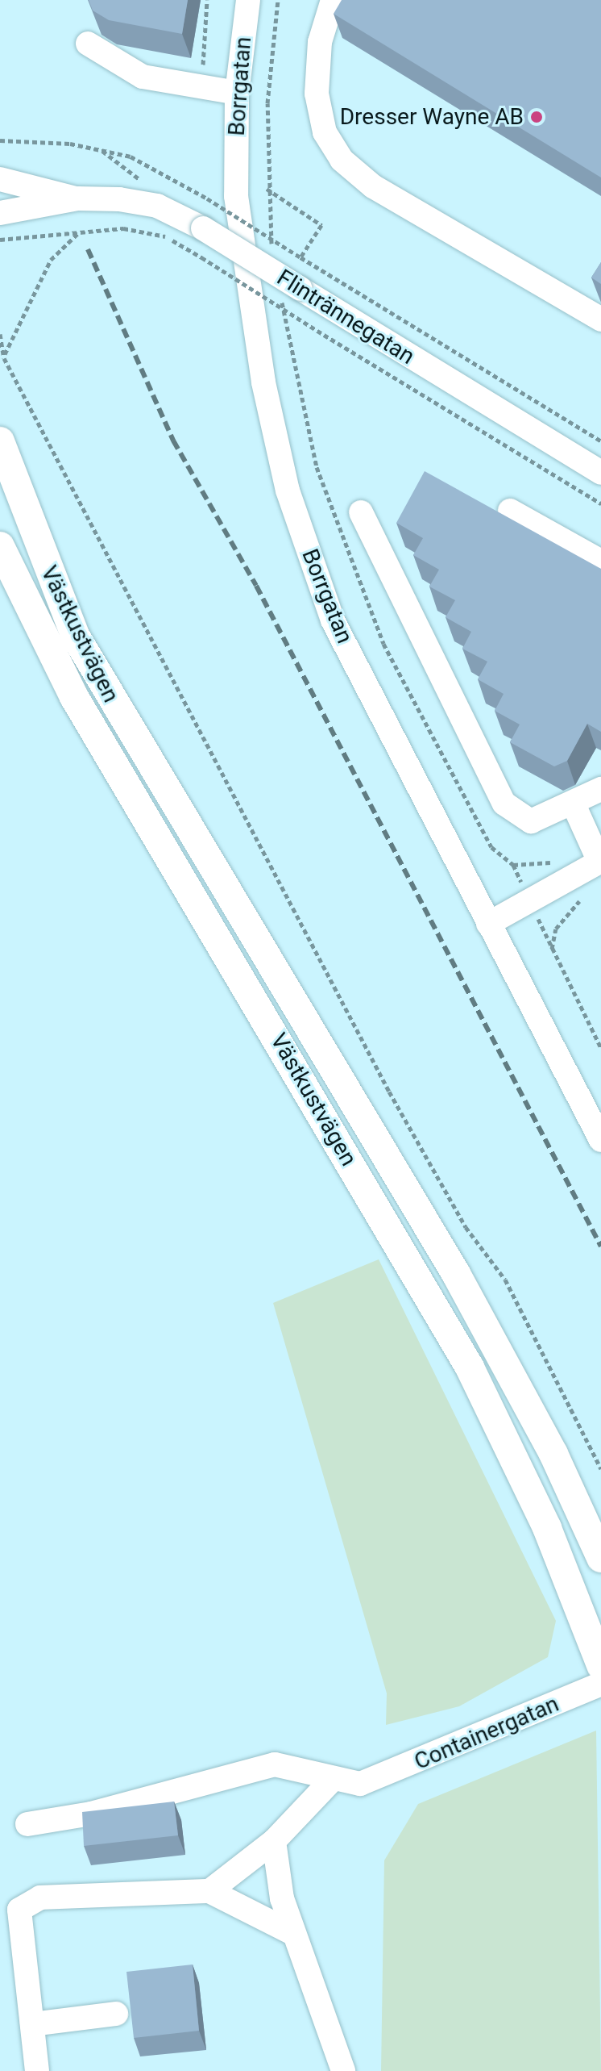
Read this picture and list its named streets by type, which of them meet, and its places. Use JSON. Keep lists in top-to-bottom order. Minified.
{"streets":{"main road":["Västkustvägen"],"street":["Borrgatan","Flintrännegatan","Containergatan"]},"places":["Dresser Wayne AB"]}
